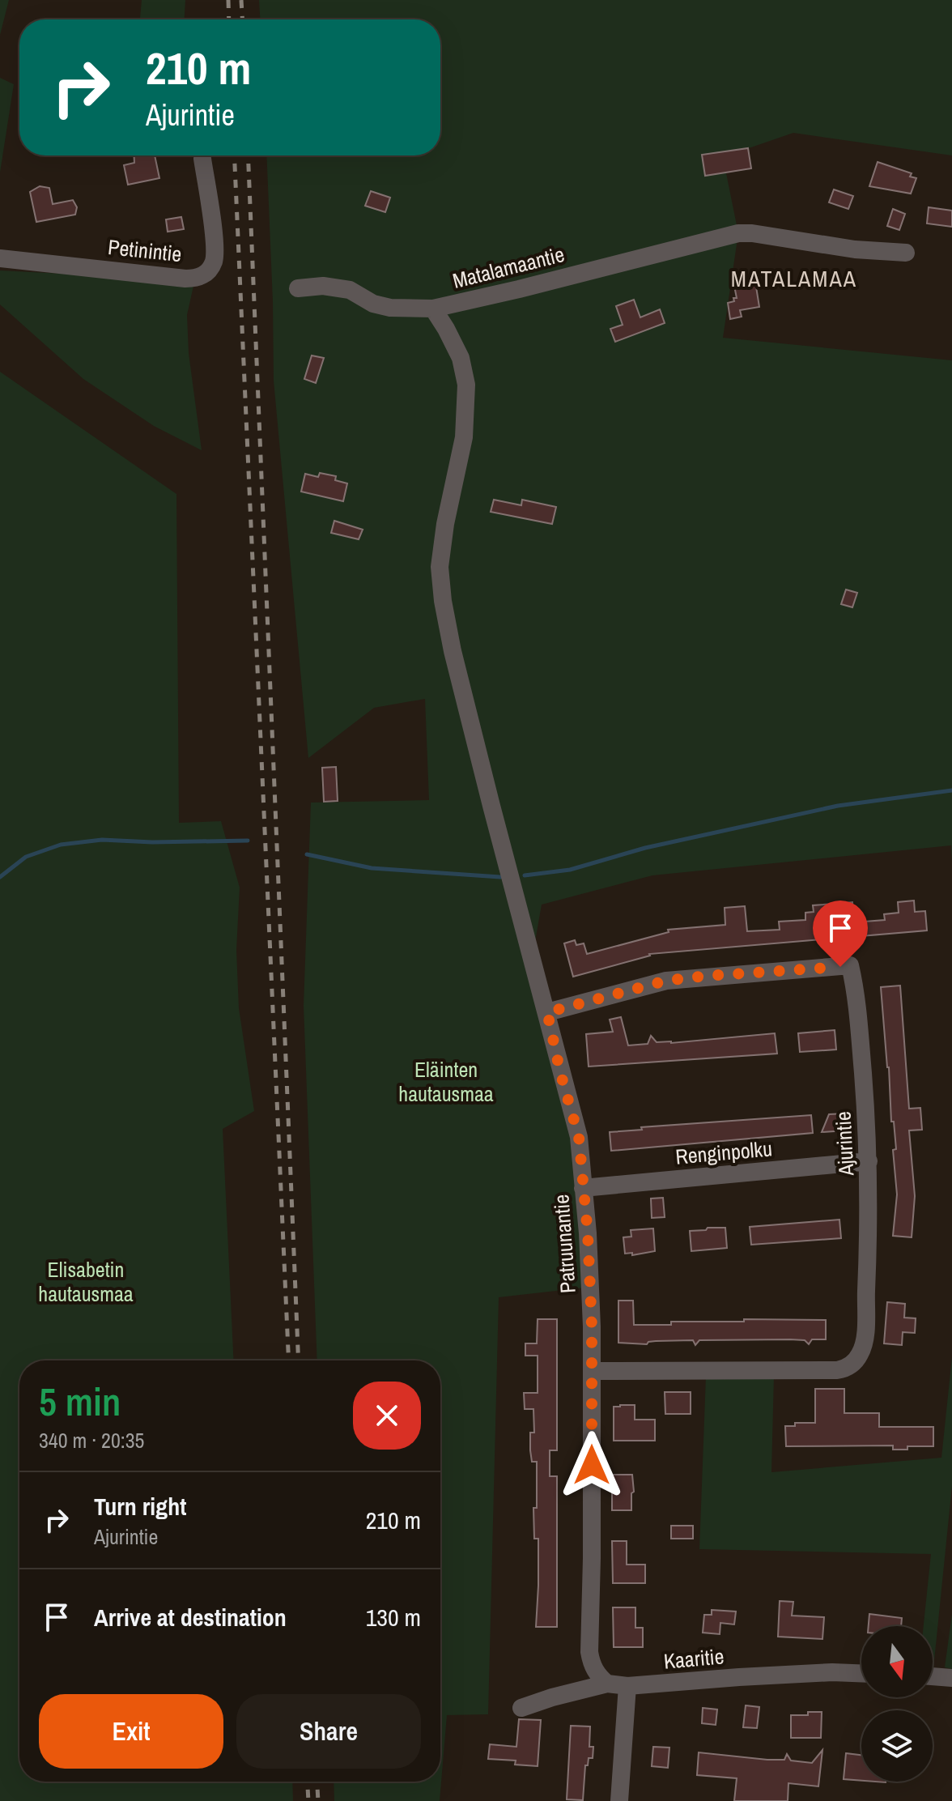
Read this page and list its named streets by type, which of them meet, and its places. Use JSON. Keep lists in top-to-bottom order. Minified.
{"streets":{"street":["Petinintie","Matalamaantie","Ajurintie","Renginpolku","Patruunantie","Kaaritie"]},"crossings":[["Matalamaantie","Patruunantie"],["Ajurintie","Renginpolku"],["Ajurintie","Patruunantie"],["Renginpolku","Patruunantie"],["Patruunantie","Kaaritie"]],"districts":["MATALAMAA"],"parks":["Eläinten hautausmaa","Elisabetin hautausmaa"],"north":"bottom","page":{"turn":["210 m","Ajurintie"],"heading":["5 min","340 m · 20:35"],"list":[{"name":"Turn right","note":"Ajurintie","value":"210 m"},{"name":"Arrive at destination","value":"130 m"}],"buttons":["Exit","Share"]}}
